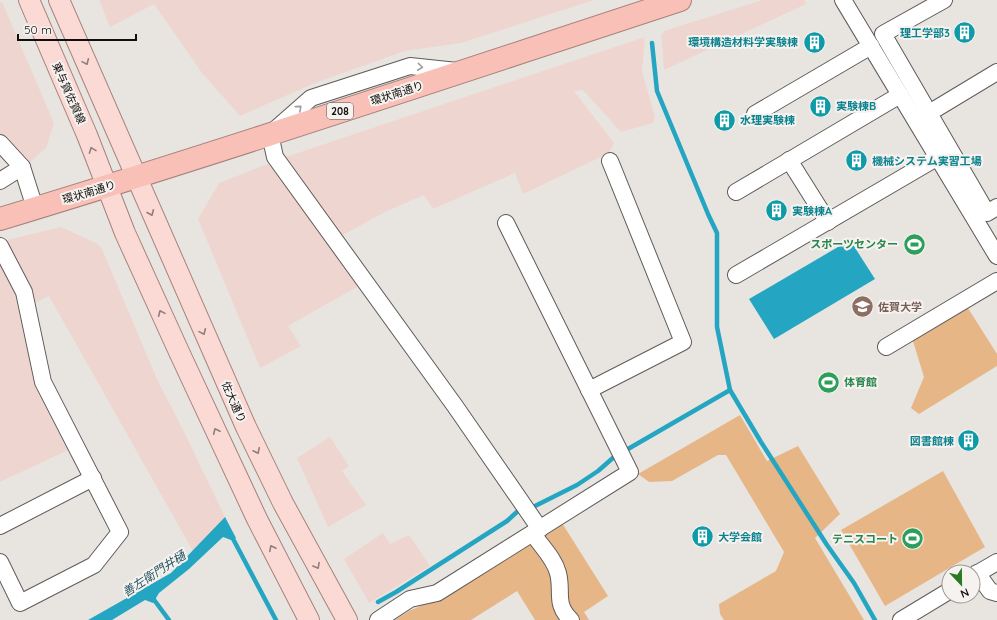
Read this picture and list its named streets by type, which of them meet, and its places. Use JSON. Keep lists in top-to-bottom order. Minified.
{"streets":{"highway":["環状南通り","208"],"main road":["東与賀佐賀線","佐大通り"]},"crossings":[["東与賀佐賀線","環状南通り"],["環状南通り","佐大通り"]],"water":["善左衛門井樋"],"places":{"building":["理工学部3","環境構造材料学実験棟","実験棟B","水理実験棟","機械システム実習工場","実験棟A","図書館棟","大学会館"],"sports":["スポーツセンター","体育館","テニスコート"],"school or university":["佐賀大学"]},"scale_bar":"50 m","north":"bottom"}
